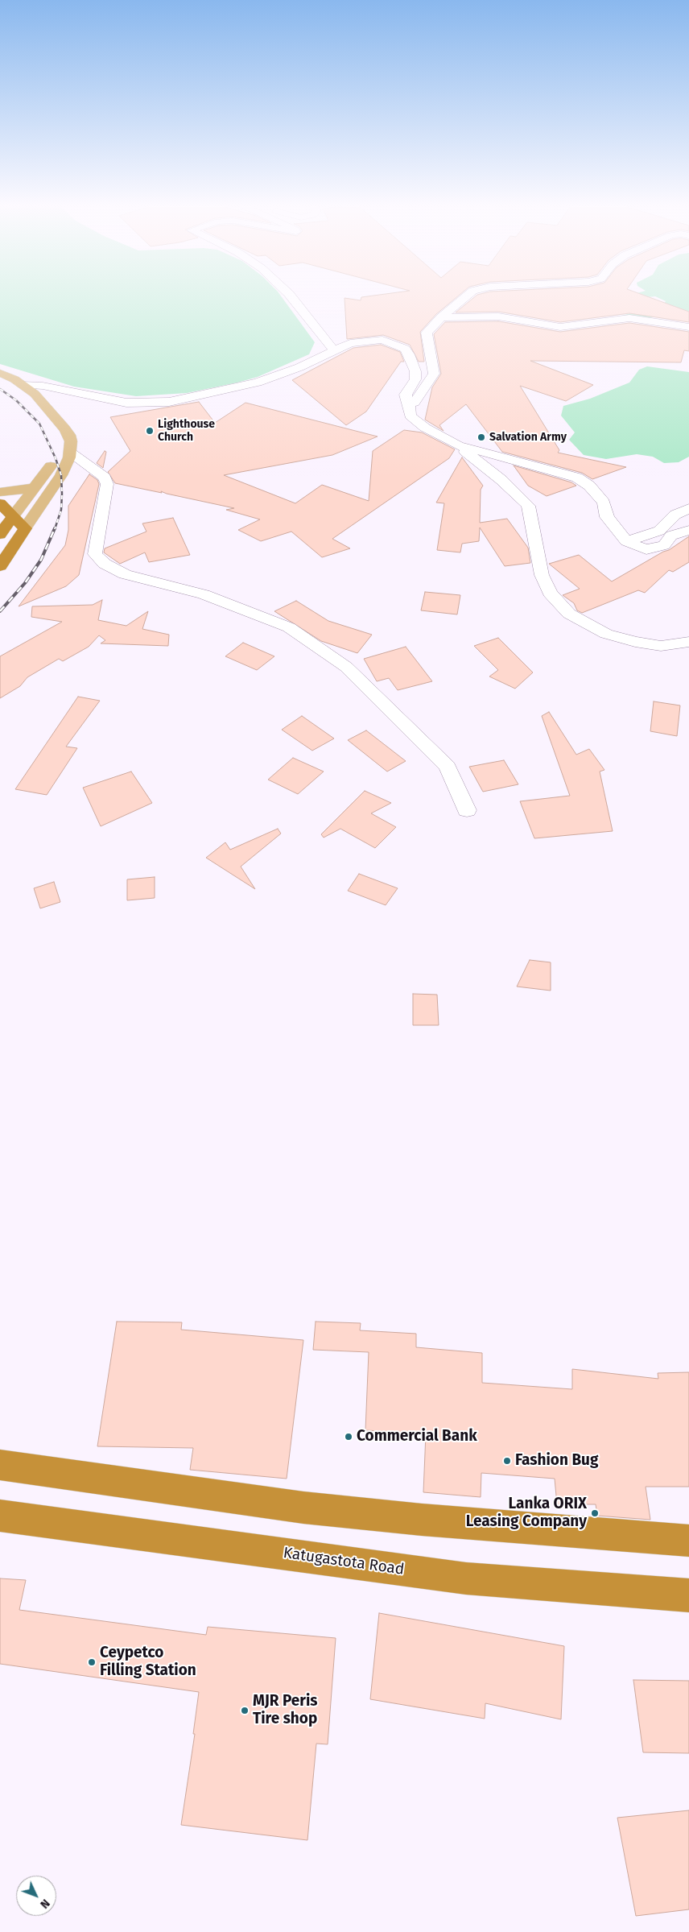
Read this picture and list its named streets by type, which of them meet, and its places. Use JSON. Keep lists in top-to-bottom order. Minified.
{"streets":{"highway":["Katugastota Road"]},"places":["Lighthouse Church","Salvation Army","Commercial Bank","Fashion Bug","Lanka ORIX Leasing Company","Ceypetco Filling Station","MJR Peris Tire shop"],"north":"bottom right"}
